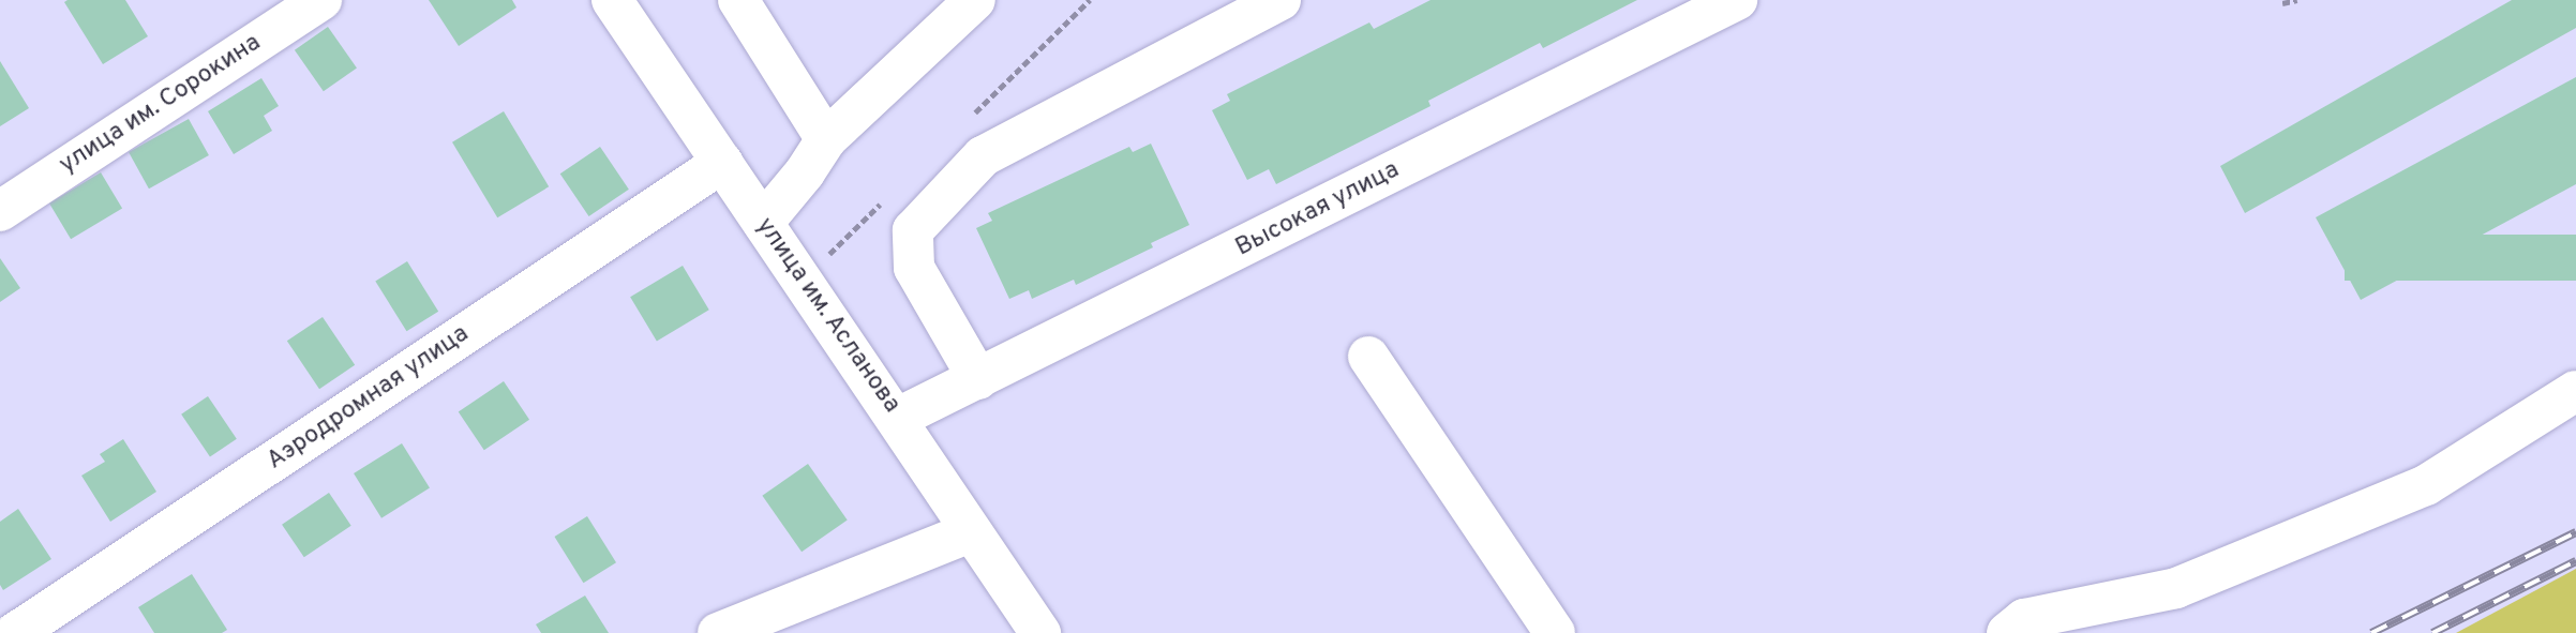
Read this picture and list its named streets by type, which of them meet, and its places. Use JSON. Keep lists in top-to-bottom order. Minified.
{"streets":{"street":["улица им. Сорокина","Высокая улица","улица им. Асланова","Аэродромная улица"]},"crossings":[["Высокая улица","улица им. Асланова"],["улица им. Асланова","Аэродромная улица"]]}
